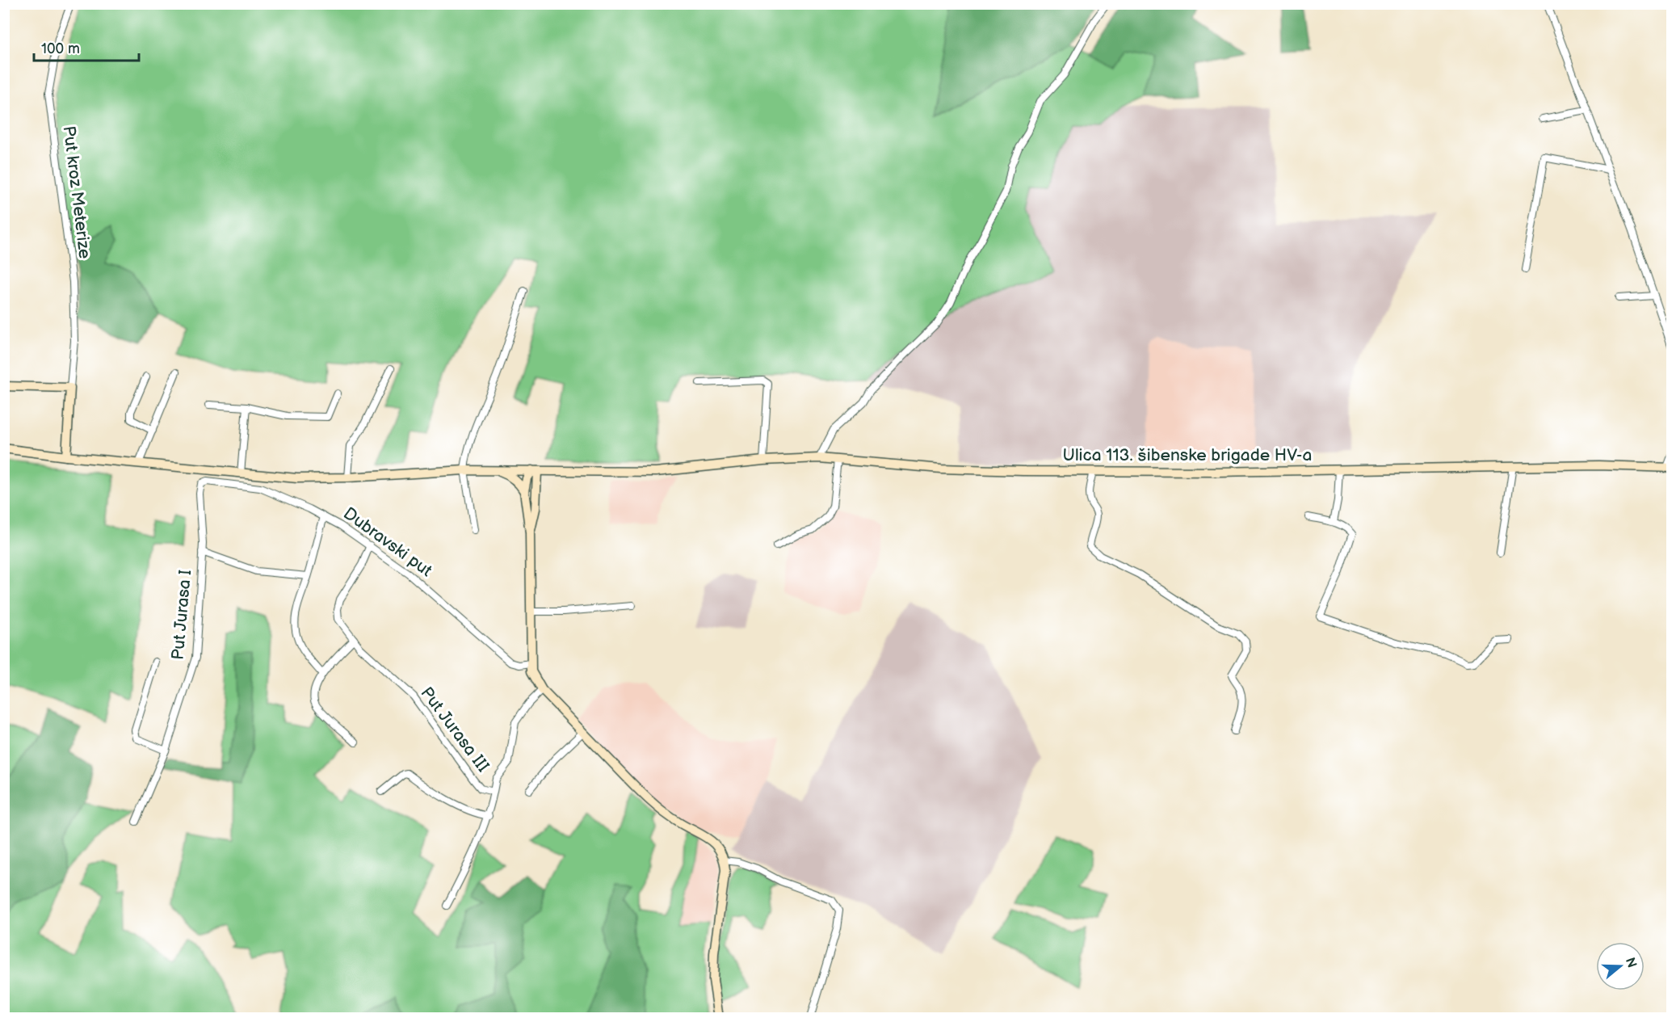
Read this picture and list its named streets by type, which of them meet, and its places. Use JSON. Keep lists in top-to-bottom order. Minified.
{"streets":{"main road":["Put kroz Meterize","Ulica 113. šibenske brigade HV-a"],"street":["Dubravski put","Put Jurasa I","Put Jurasa III"]},"crossings":[["Put kroz Meterize","Ulica 113. šibenske brigade HV-a"],["Dubravski put","Put Jurasa I"],["Dubravski put","Put Jurasa III"]],"scale_bar":"100 m","north":"right"}
